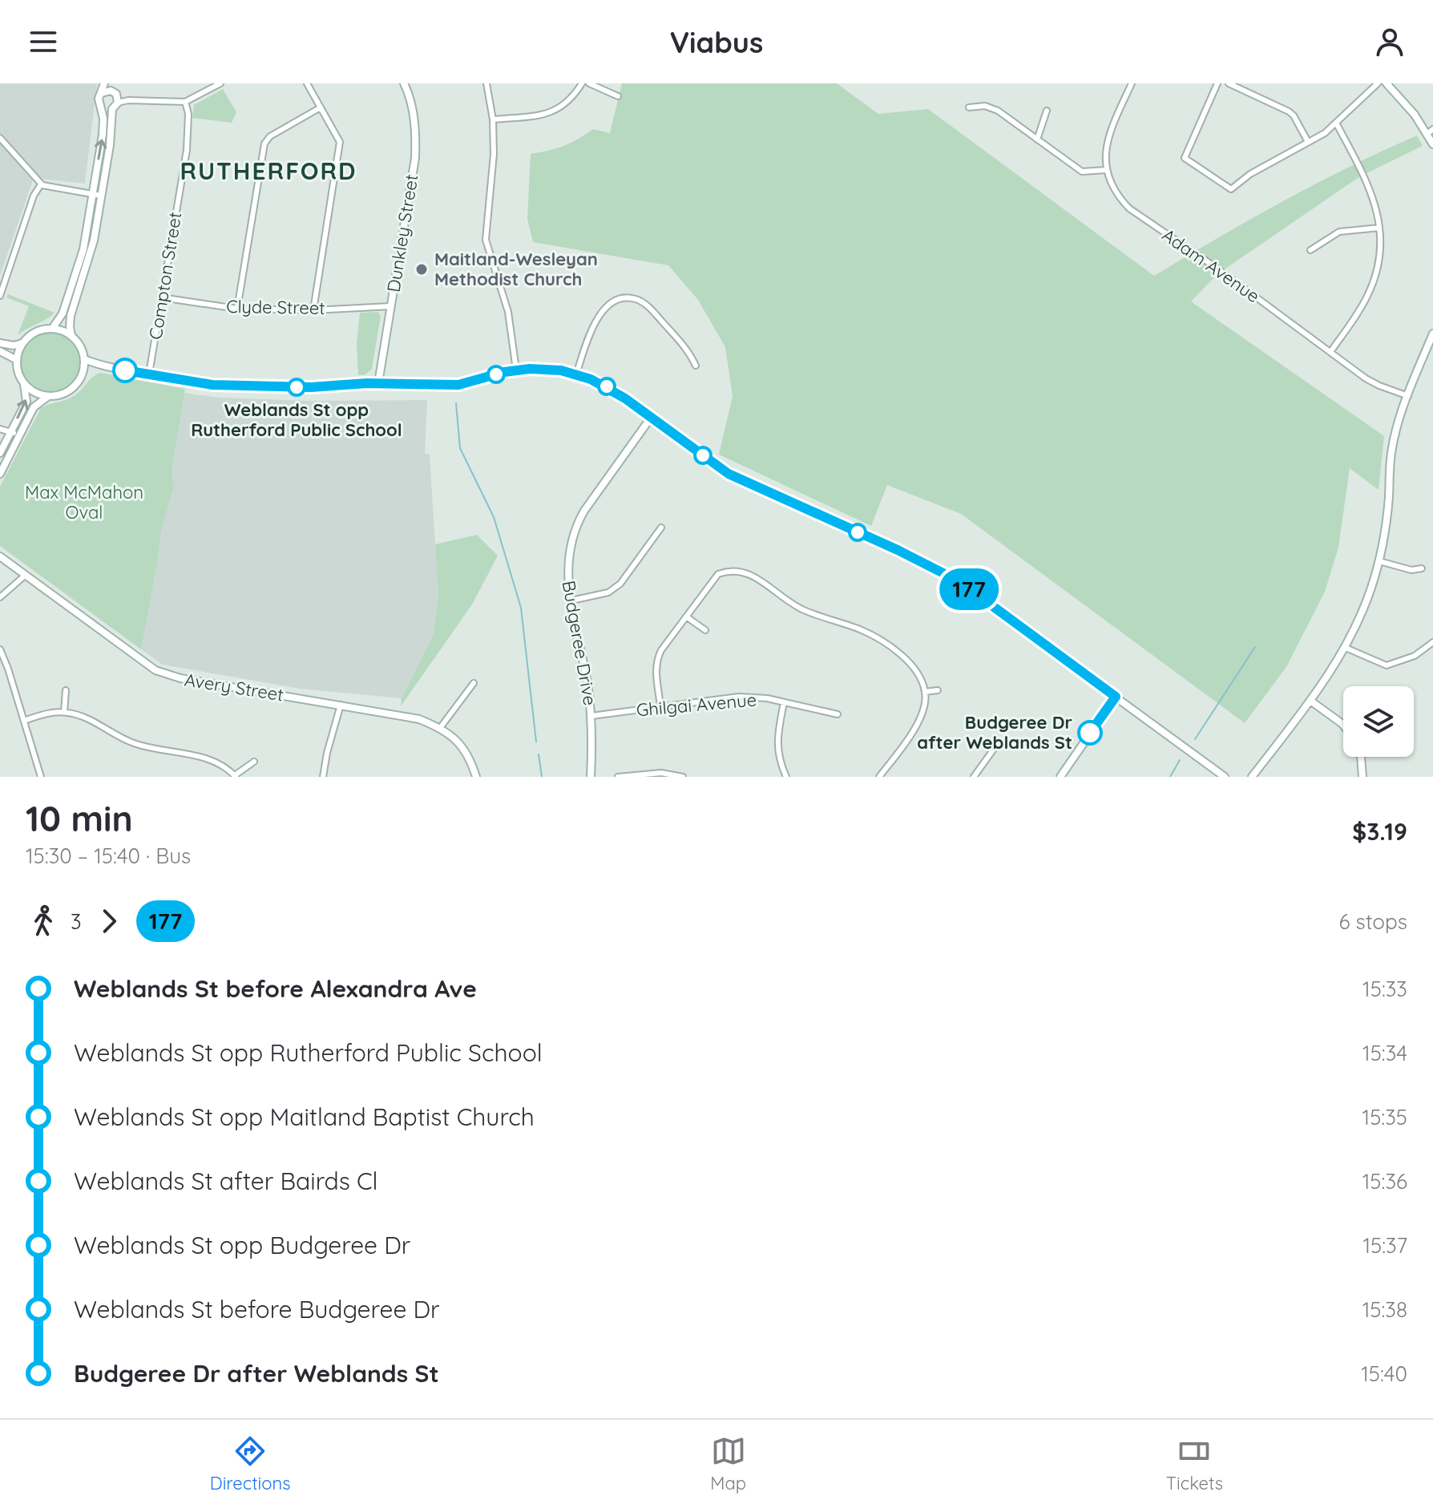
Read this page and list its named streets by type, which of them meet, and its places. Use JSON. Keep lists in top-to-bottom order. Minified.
{"streets":{"street":["Dunkley Street","Adam Avenue","Compton Street","Clyde Street","Budgeree Drive","Avery Street","Ghilgai Avenue"]},"crossings":[["Dunkley Street","Clyde Street"],["Compton Street","Clyde Street"],["Budgeree Drive","Ghilgai Avenue"]],"districts":["RUTHERFORD"],"parks":["Max McMahon Oval"],"places":["Maitland-Wesleyan Methodist Church","Weblands St opp Rutherford Public School","Budgeree Dr after Weblands St"],"lines":["bus line 177"],"page":{"header":"Viabus","on_map":"177","heading":["10 min","15:30 – 15:40 · Bus","$3.19"],"legs":["3","177","6 stops"],"list":[{"name":"Weblands St before Alexandra Ave","value":"15:33"},{"name":"Weblands St opp Rutherford Public School","value":"15:34"},{"name":"Weblands St opp Maitland Baptist Church","value":"15:35"},{"name":"Weblands St after Bairds Cl","value":"15:36"},{"name":"Weblands St opp Budgeree Dr","value":"15:37"},{"name":"Weblands St before Budgeree Dr","value":"15:38"},{"name":"Budgeree Dr after Weblands St","value":"15:40"}],"tabs":["Directions","Map","Tickets"]}}
